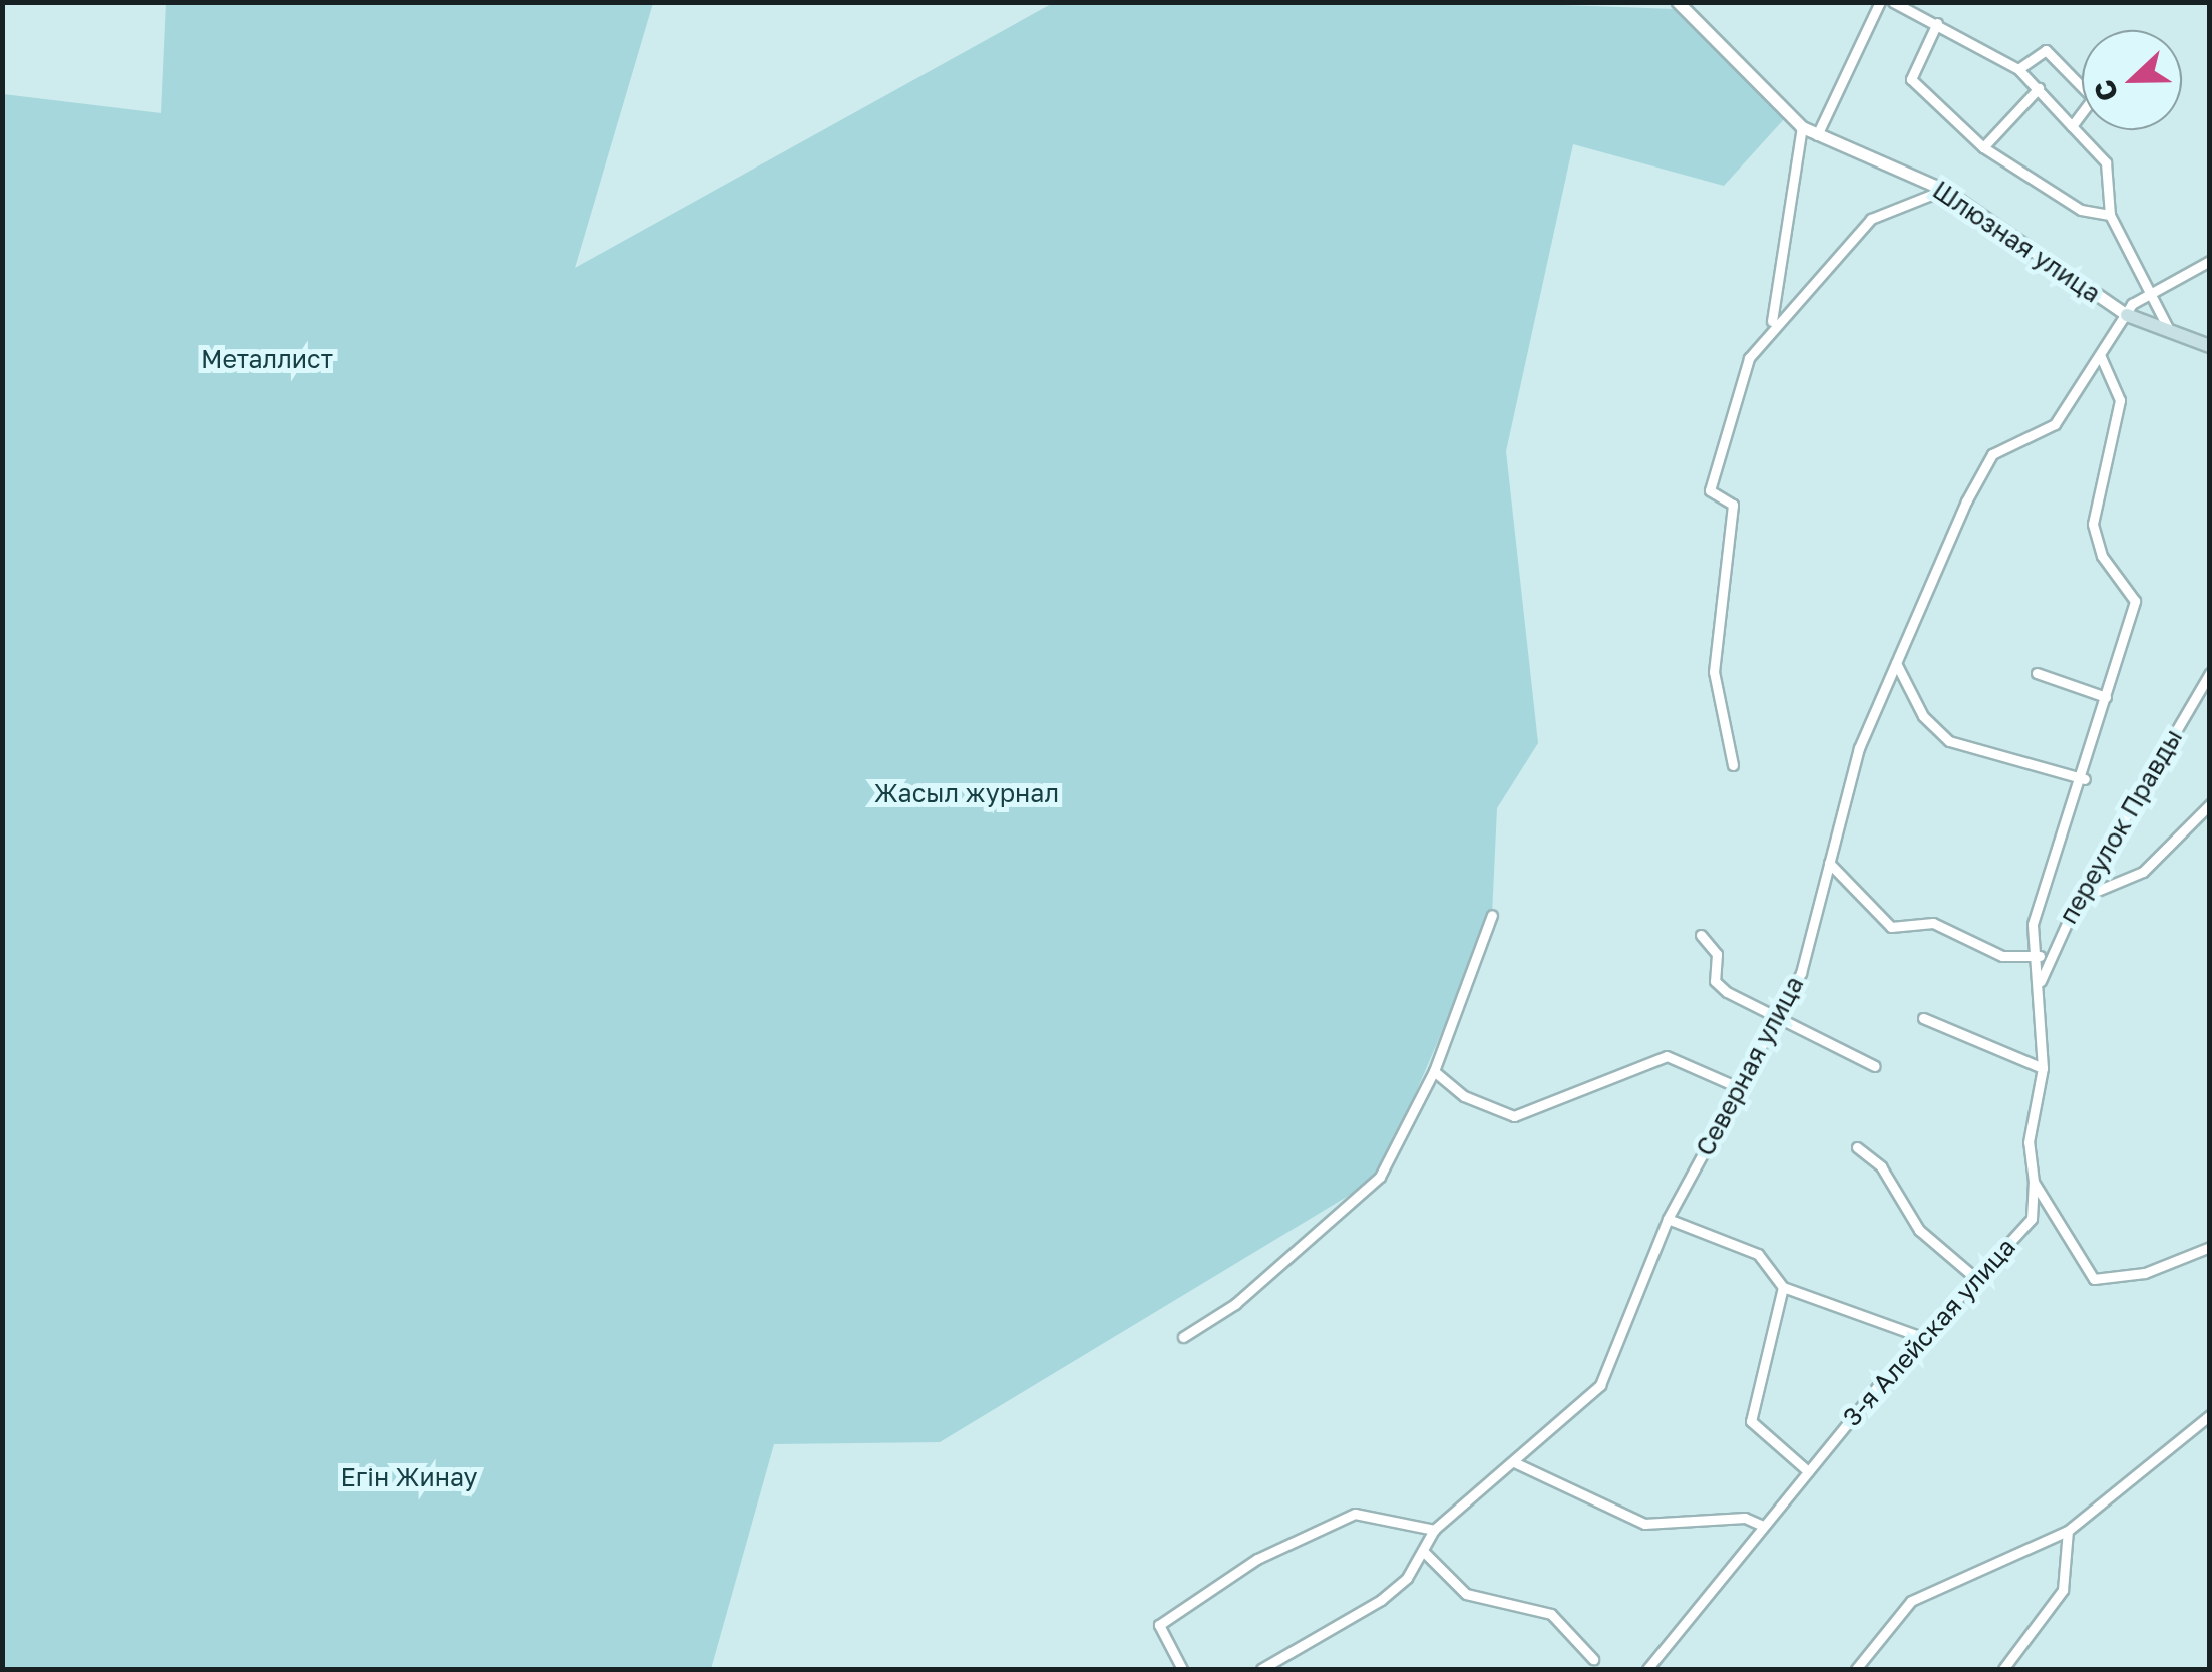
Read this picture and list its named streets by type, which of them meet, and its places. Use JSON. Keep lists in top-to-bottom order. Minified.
{"streets":{"street":["Шлюзная улица","переулок Правды","Северная улица","3-я Алейская улица"]},"crossings":[["Шлюзная улица","Северная улица"]],"parks":["Металлист","Жасыл журнал","Егін Жинау"],"north":"left"}
